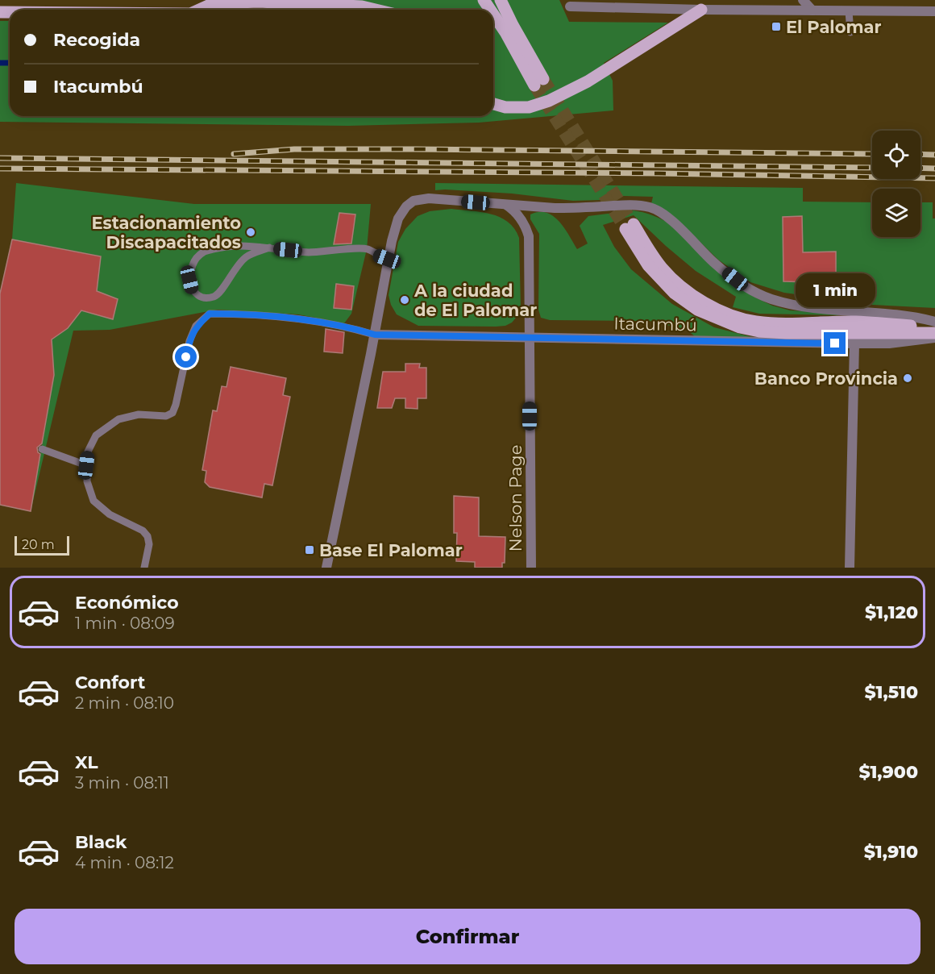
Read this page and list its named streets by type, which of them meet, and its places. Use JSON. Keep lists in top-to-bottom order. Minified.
{"streets":{"street":["Itacumbú","Nelson Page"]},"crossings":[["Itacumbú","Nelson Page"]],"places":{"transit":["El Palomar","Base El Palomar"],"other":["Estacionamiento Discapacitados","A la ciudad de El Palomar","Banco Provincia"]},"scale_bar":"20 m","page":{"banner":["Recogida","Itacumbú"],"bubble":"1 min","scale":"20 m","list":[{"name":"Económico","note":"1 min · 08:09","value":"$1,120"},{"name":"Confort","note":"2 min · 08:10","value":"$1,510"},{"name":"XL","note":"3 min · 08:11","value":"$1,900"},{"name":"Black","note":"4 min · 08:12","value":"$1,910"}],"buttons":"Confirmar"}}
